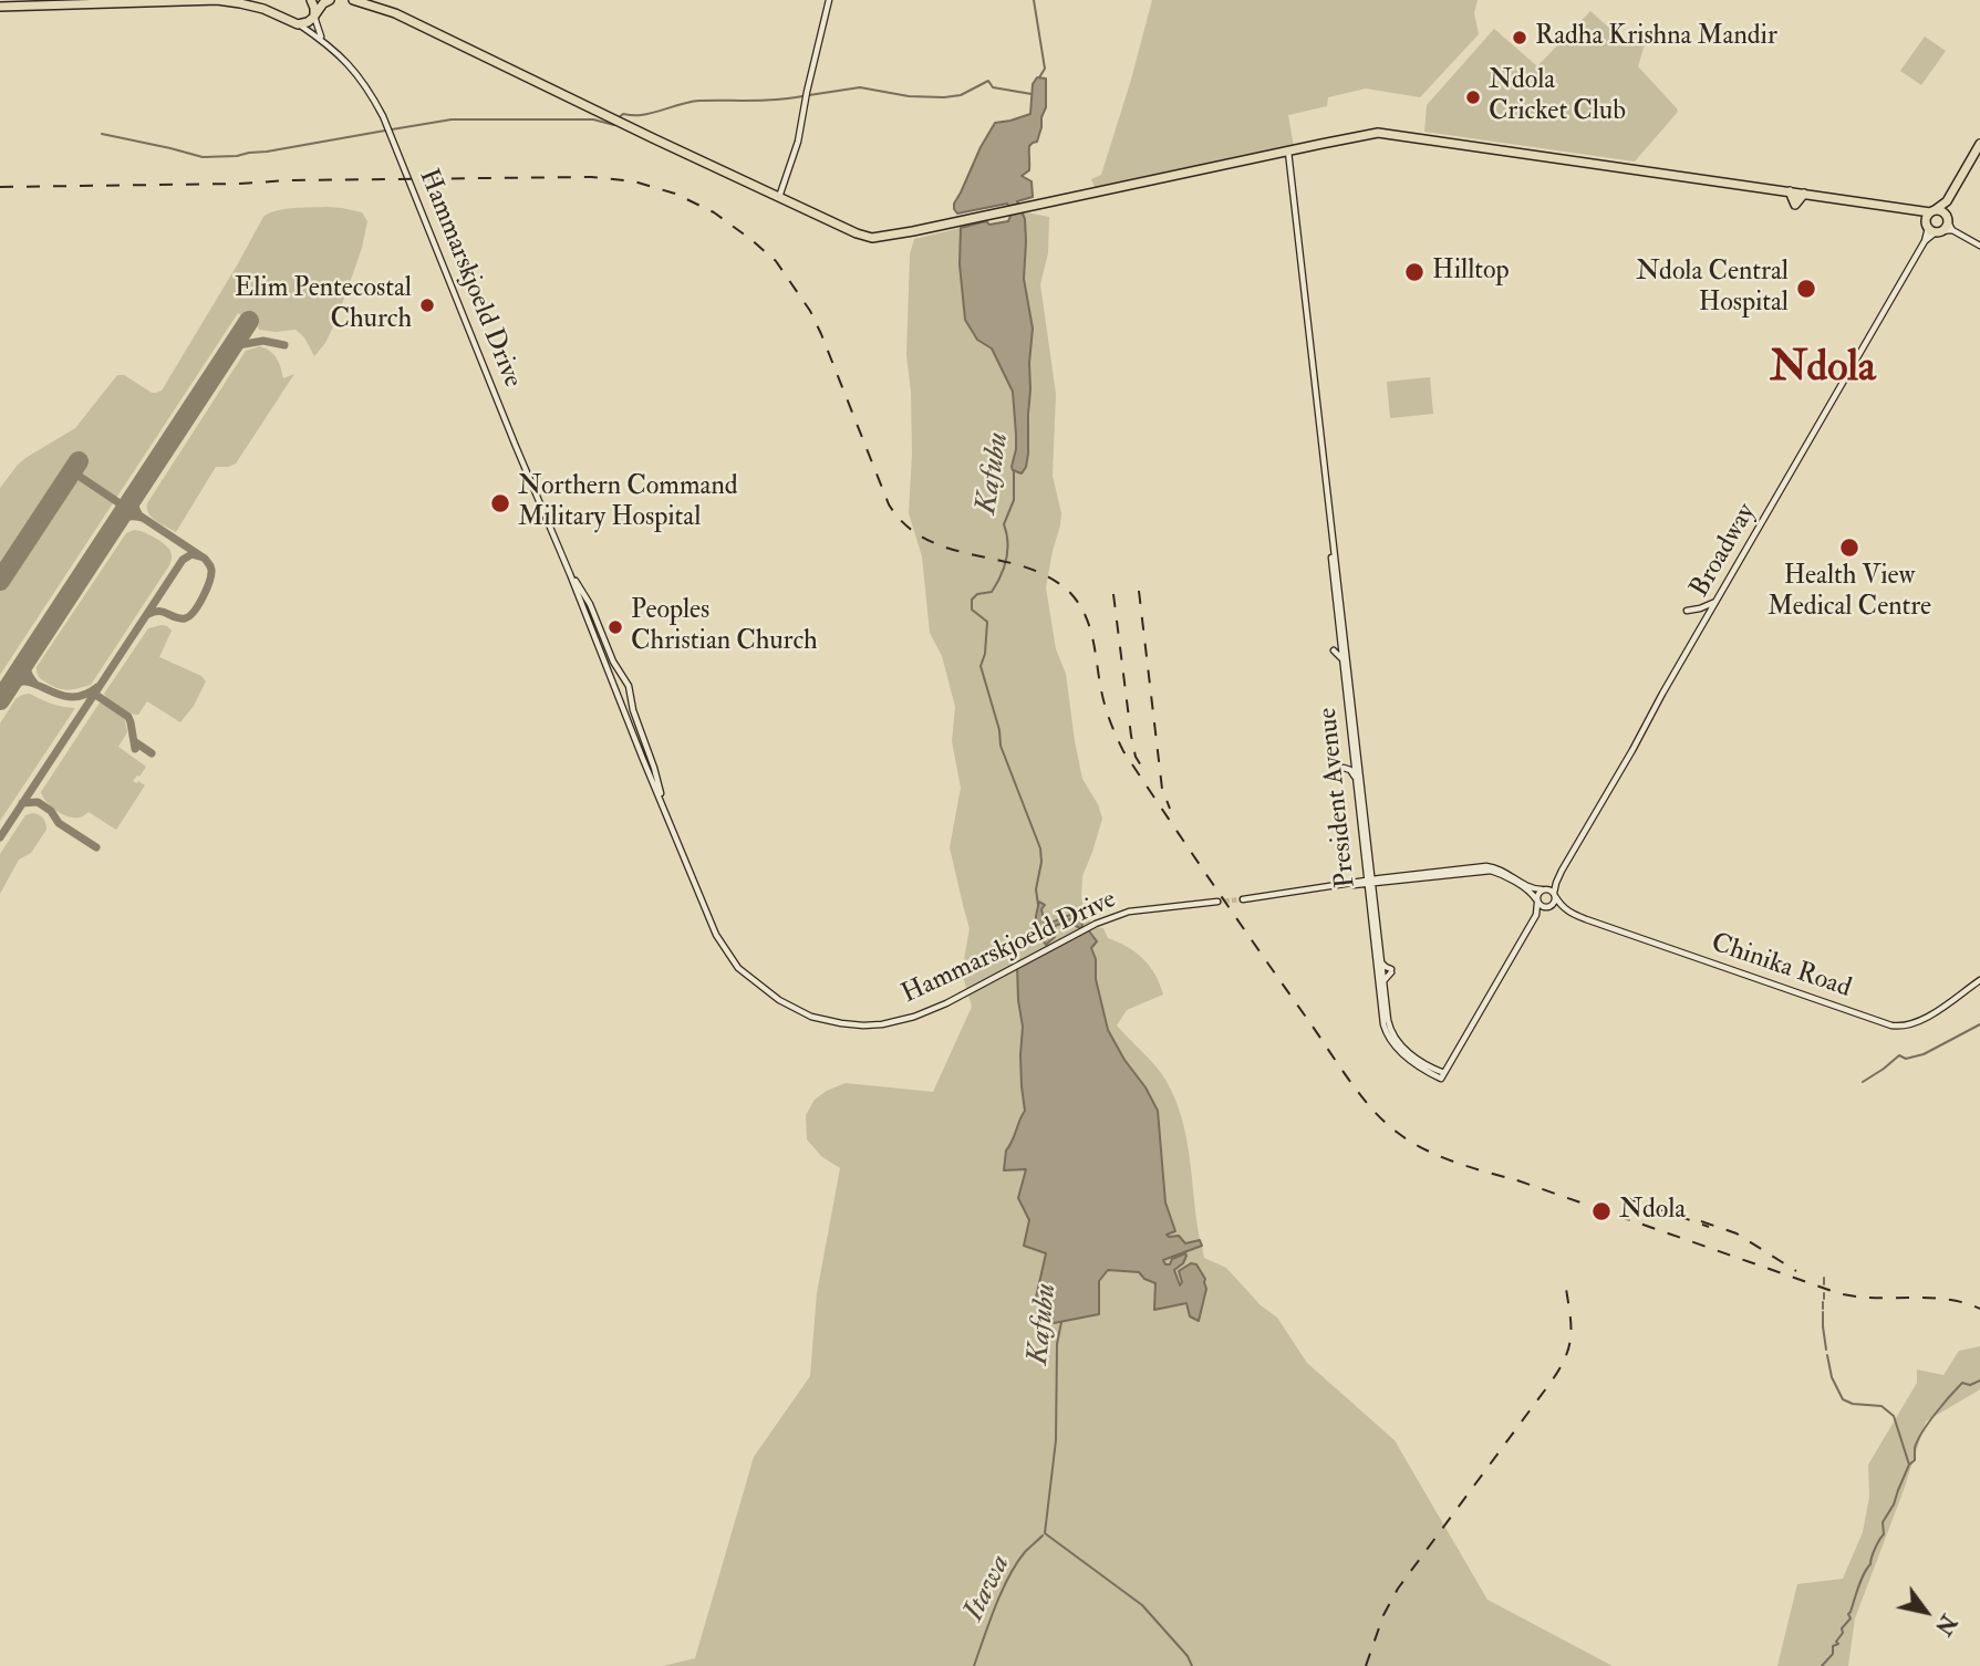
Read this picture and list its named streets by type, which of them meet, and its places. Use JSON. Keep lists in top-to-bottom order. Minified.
{"streets":{"main road":["Hammarskjoeld Drive","Broadway","President Avenue","Chinika Road"]},"districts":["Ndola"],"water":["Kafubu","Itawa"],"places":["Radha Krishna Mandir","Ndola Cricket Club","Hilltop","Ndola Central Hospital","Elim Pentecostal Church","Northern Command Military Hospital","Health View Medical Centre","Peoples Christian Church","Ndola"],"north":"bottom right"}
